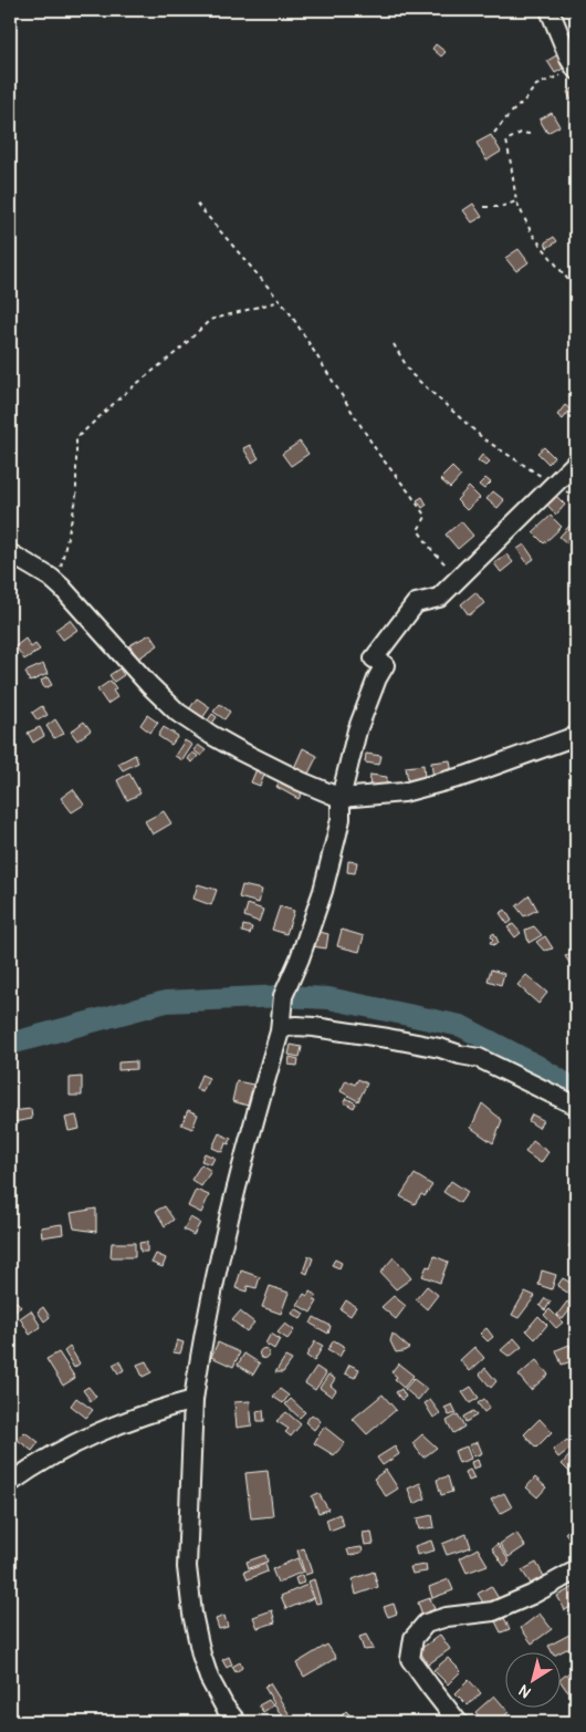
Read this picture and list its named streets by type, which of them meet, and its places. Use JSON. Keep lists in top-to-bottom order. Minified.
{"north":"bottom left"}
